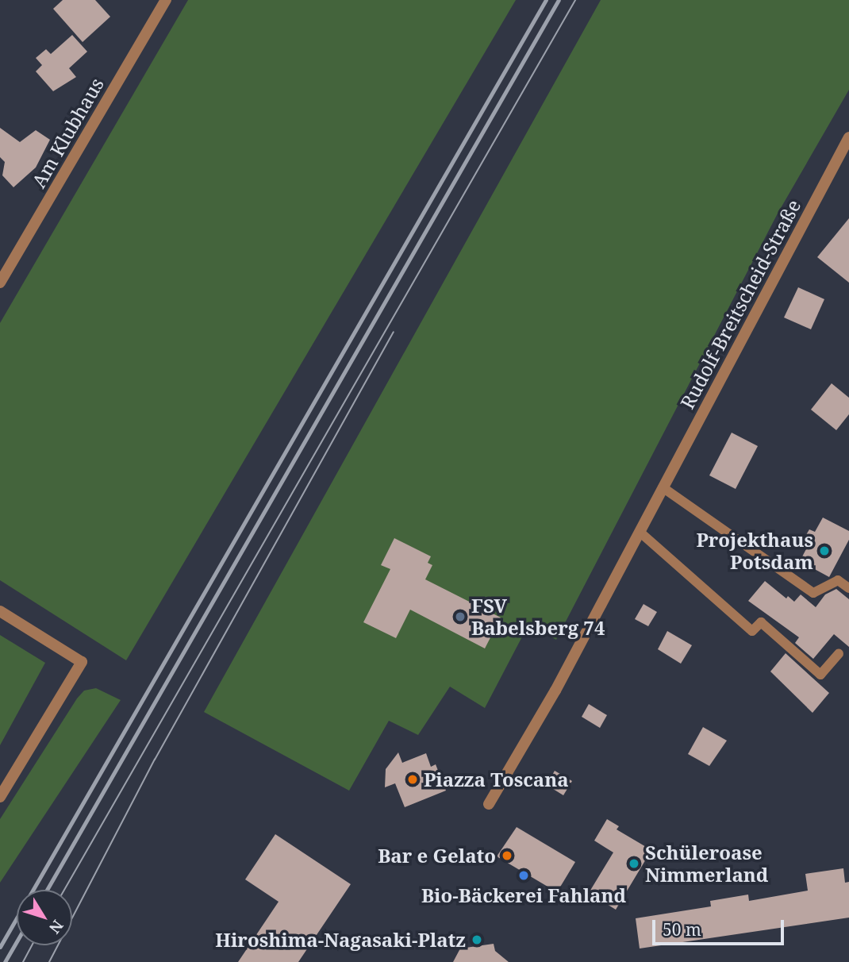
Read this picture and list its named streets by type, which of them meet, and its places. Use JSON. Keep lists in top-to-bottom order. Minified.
{"streets":{"street":["Am Klubhaus","Rudolf-Breitscheid-Straße"]},"places":["Projekthaus Potsdam","FSV Babelsberg 74","Piazza Toscana","Bar e Gelato","Schüleroase Nimmerland","Bio-Bäckerei Fahland","Hiroshima-Nagasaki-Platz"],"scale_bar":"50 m","north":"bottom right"}
